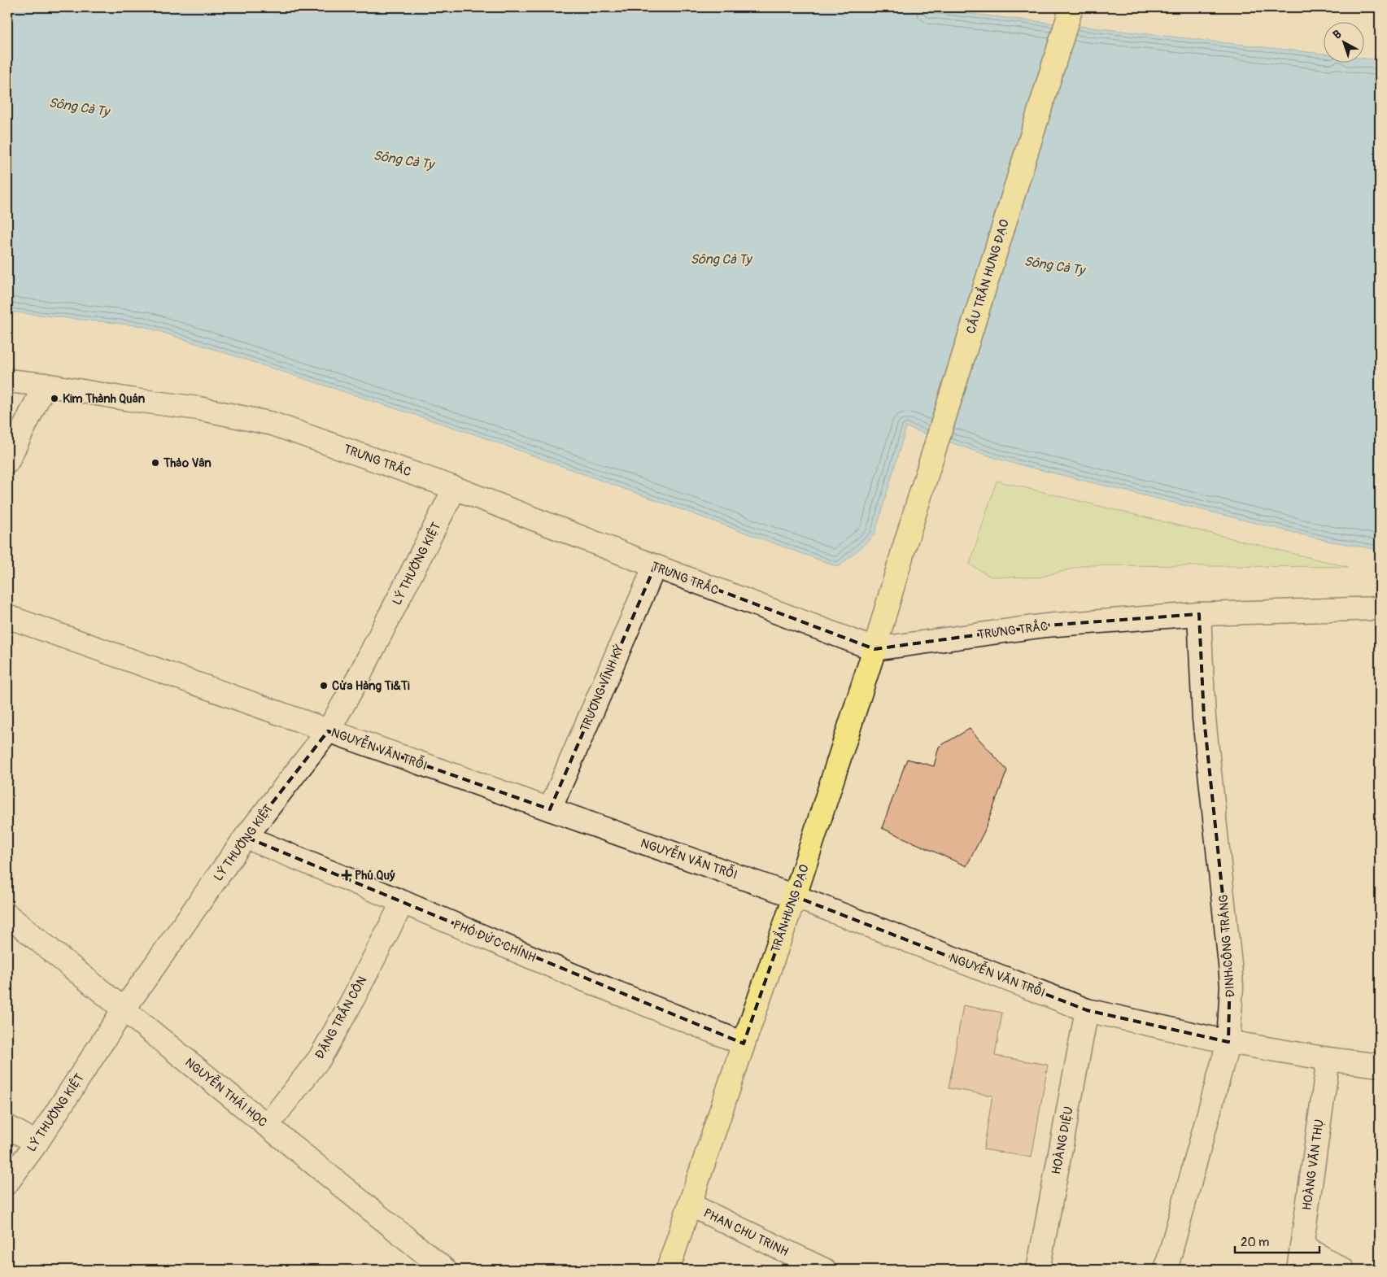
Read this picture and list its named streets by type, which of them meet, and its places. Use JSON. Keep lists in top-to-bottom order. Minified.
{"streets":{"main road":["CẦU TRẦN HƯNG ĐẠO","TRẦN HƯNG ĐẠO"],"street":["TRƯNG TRẮC","LÝ THƯỜNG KIỆT","TRƯƠNG VĨNH KÝ","NGUYỄN VĂN TRỖI","PHÓ ĐỨC CHÍNH","ĐINH CÔNG TRÁNG","ĐẶNG TRẦN CÔN","NGUYỄN THÁI HỌC","HOÀNG DIỆU","HOÀNG VĂN THỤ","PHAN CHU TRINH"]},"crossings":[["CẦU TRẦN HƯNG ĐẠO","TRẦN HƯNG ĐẠO"],["TRƯNG TRẮC","LÝ THƯỜNG KIỆT"],["TRƯNG TRẮC","TRƯƠNG VĨNH KÝ"],["TRƯNG TRẮC","TRẦN HƯNG ĐẠO"],["TRƯNG TRẮC","ĐINH CÔNG TRÁNG"],["LÝ THƯỜNG KIỆT","NGUYỄN VĂN TRỖI"],["LÝ THƯỜNG KIỆT","PHÓ ĐỨC CHÍNH"],["LÝ THƯỜNG KIỆT","NGUYỄN THÁI HỌC"],["TRƯƠNG VĨNH KÝ","NGUYỄN VĂN TRỖI"],["NGUYỄN VĂN TRỖI","TRẦN HƯNG ĐẠO"],["NGUYỄN VĂN TRỖI","ĐINH CÔNG TRÁNG"],["NGUYỄN VĂN TRỖI","HOÀNG DIỆU"],["NGUYỄN VĂN TRỖI","HOÀNG VĂN THỤ"],["TRẦN HƯNG ĐẠO","PHÓ ĐỨC CHÍNH"],["TRẦN HƯNG ĐẠO","PHAN CHU TRINH"],["PHÓ ĐỨC CHÍNH","ĐẶNG TRẦN CÔN"],["ĐẶNG TRẦN CÔN","NGUYỄN THÁI HỌC"]],"water":["Sông Cà Ty"],"places":{"other":["Kim Thành Quán","Thảo Vân","Cửa Hàng Ti&Ti"],"health":["Phú Quý"]},"scale_bar":"20 m","north":"top left"}
